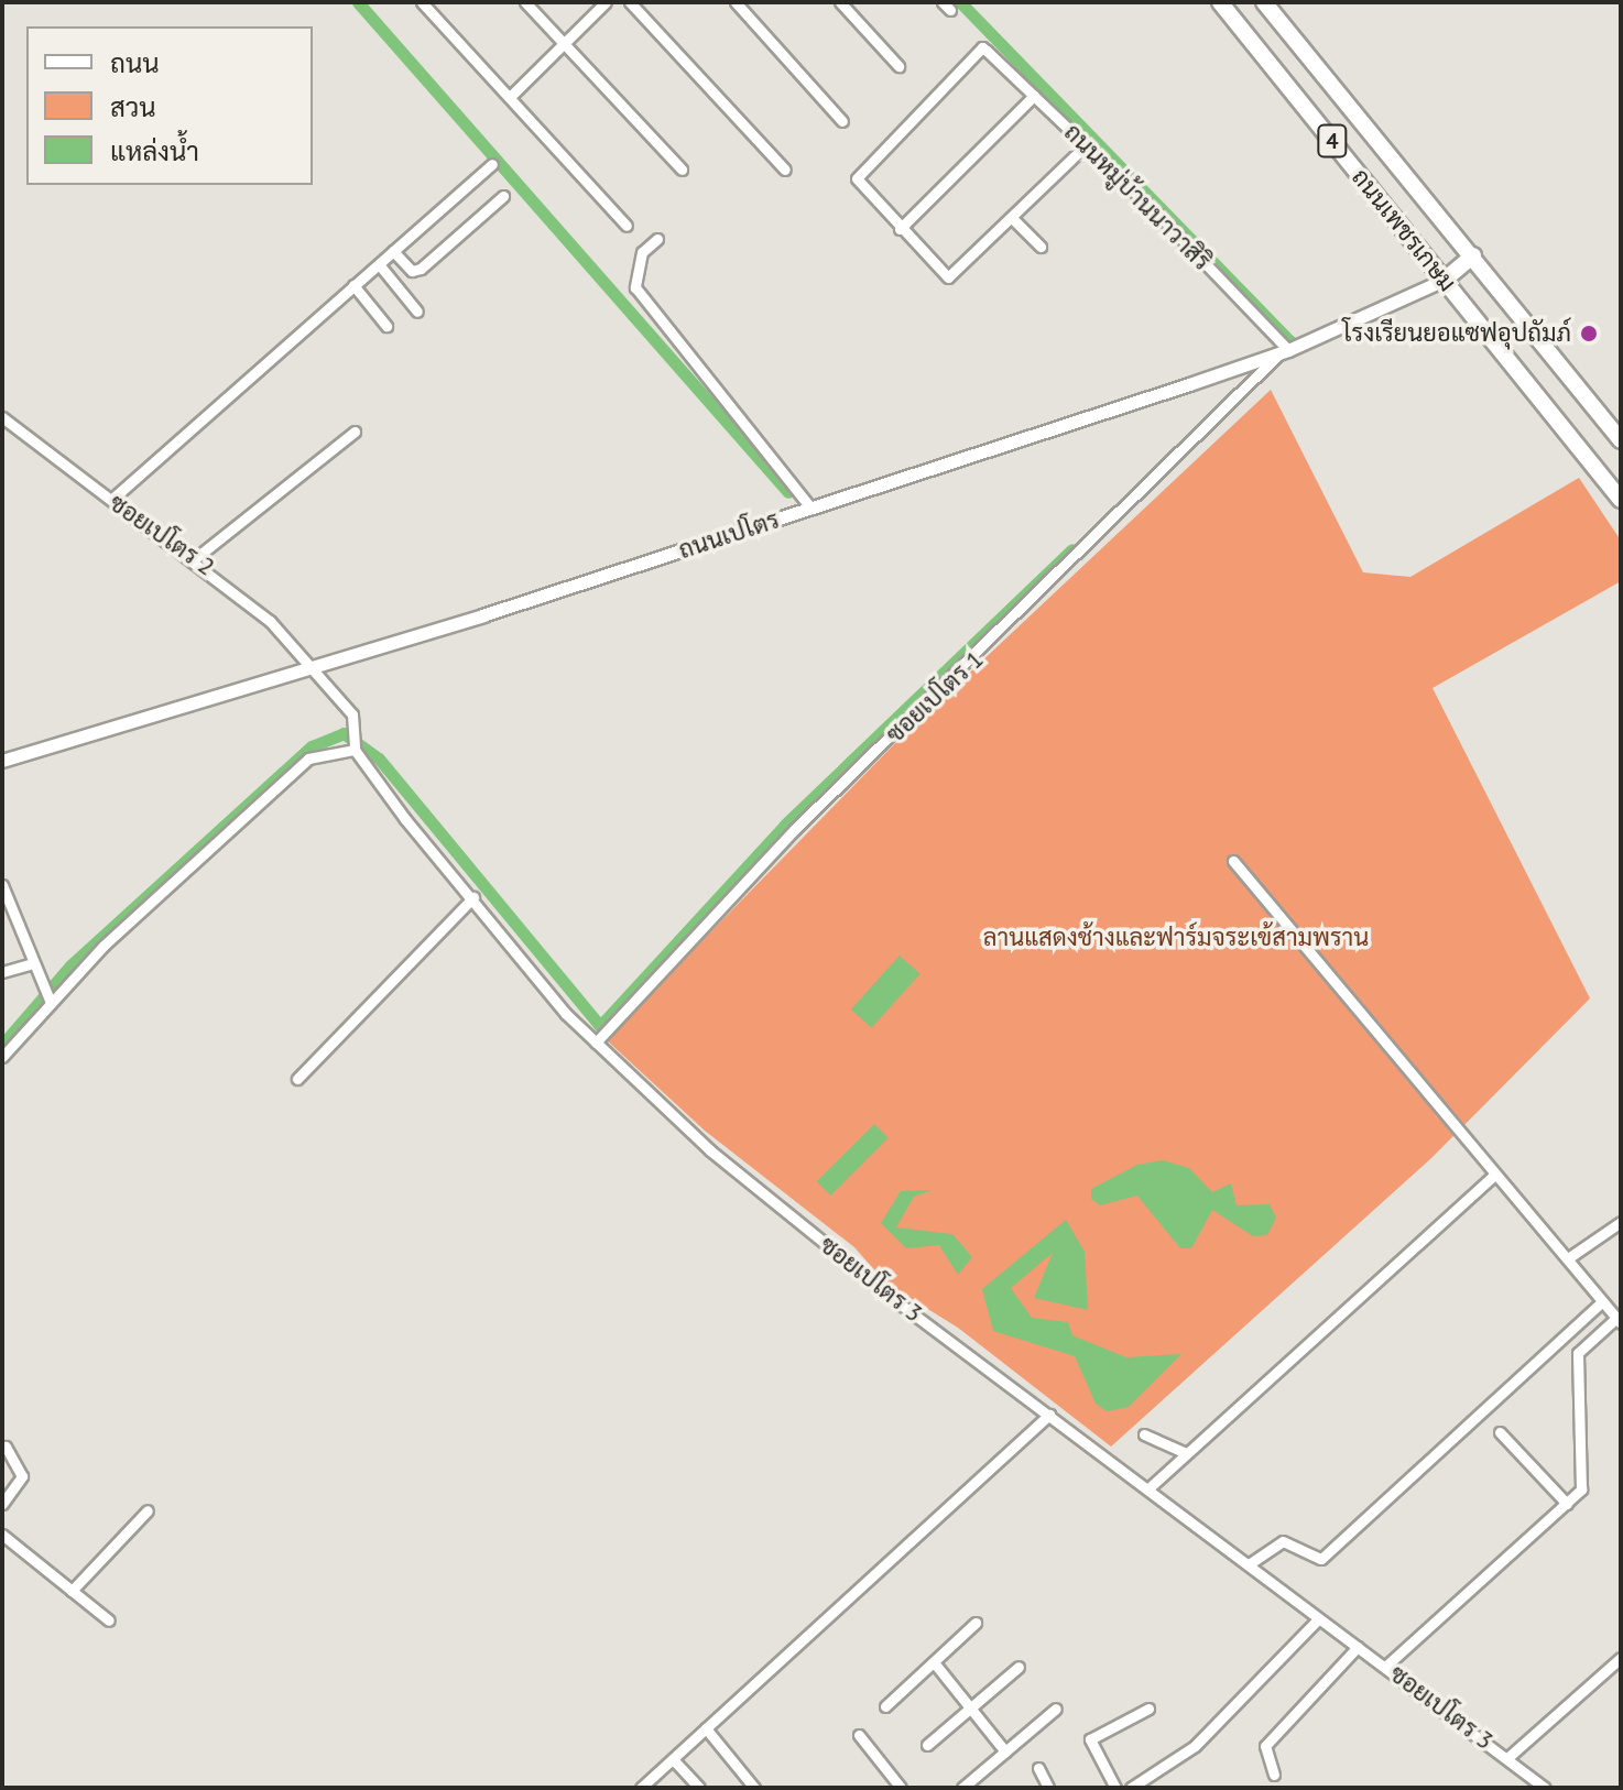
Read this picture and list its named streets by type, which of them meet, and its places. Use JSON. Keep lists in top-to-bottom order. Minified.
{"streets":{"main road":["4","ถนนเพชรเกษม"],"street":["ถนนหมู่บ้านนาวาสิริ","ซอยเปโตร 2","ถนนเปโตร","ซอยเปโตร 1","ซอยเปโตร 3"]},"crossings":[["ถนนหมู่บ้านนาวาสิริ","ถนนเปโตร"],["ถนนหมู่บ้านนาวาสิริ","ซอยเปโตร 1"],["ถนนเพชรเกษม","ถนนเปโตร"],["ซอยเปโตร 2","ถนนเปโตร"],["ถนนเปโตร","ซอยเปโตร 1"],["ซอยเปโตร 1","ซอยเปโตร 3"]],"parks":["ลานแสดงช้างและฟาร์มจระเข้สามพราน"],"places":["โรงเรียนยอแซฟอุปถัมภ์"],"legend":["ถนน","สวน","แหล่งน้ำ"]}
